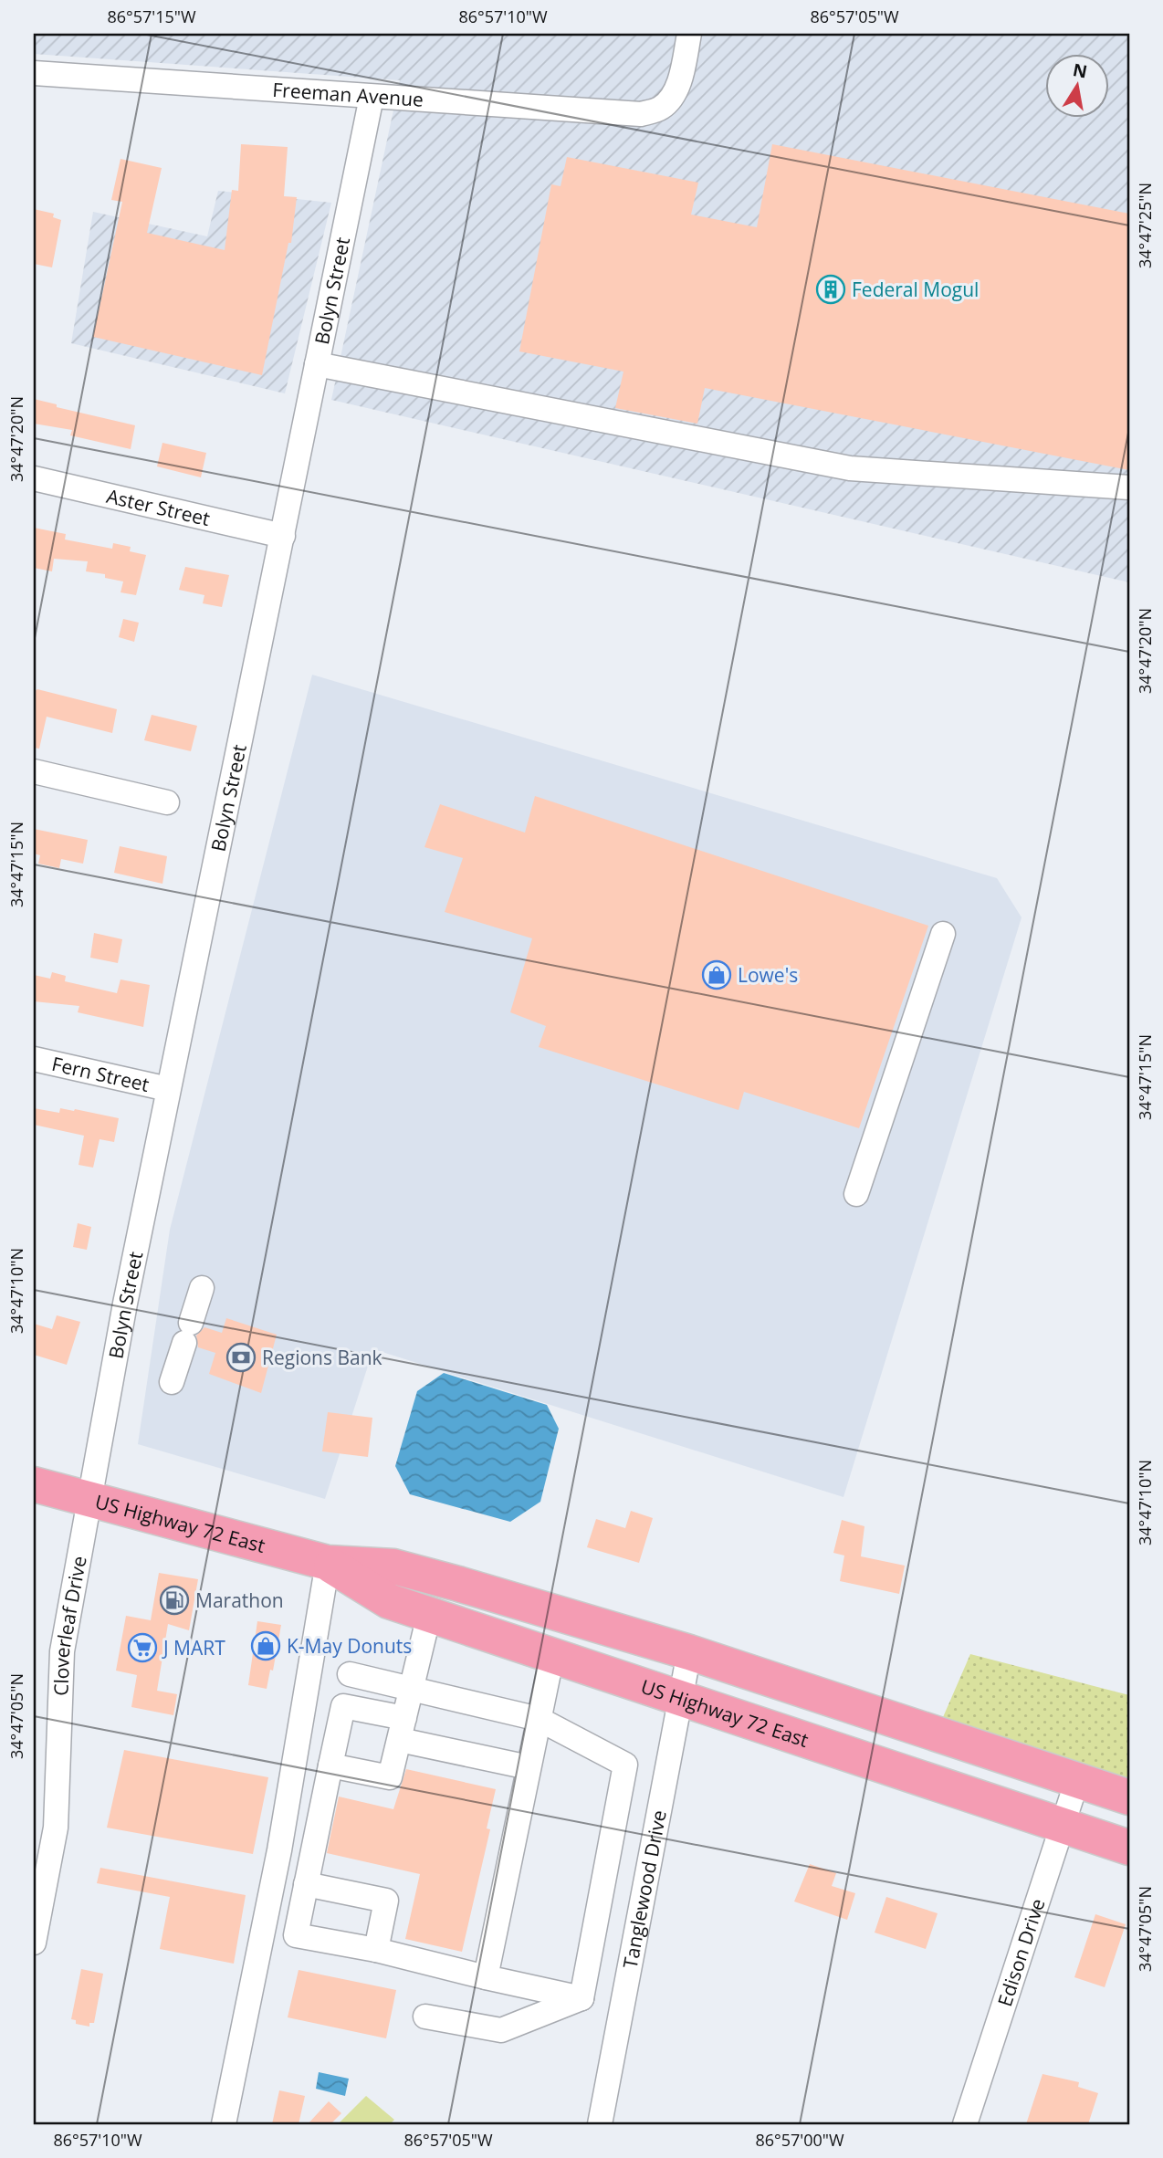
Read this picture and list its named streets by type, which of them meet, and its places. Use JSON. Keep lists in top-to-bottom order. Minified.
{"streets":{"highway":["US Highway 72 East"],"street":["Freeman Avenue","Bolyn Street","Aster Street","Fern Street","Cloverleaf Drive","Tanglewood Drive","Edison Drive"]},"crossings":[["Freeman Avenue","Bolyn Street"],["Bolyn Street","Aster Street"],["Bolyn Street","Fern Street"],["Bolyn Street","US Highway 72 East"],["Bolyn Street","Cloverleaf Drive"],["US Highway 72 East","Cloverleaf Drive"],["US Highway 72 East","Tanglewood Drive"],["US Highway 72 East","Edison Drive"]],"places":{"building":["Federal Mogul"],"shop":["Lowe's","K-May Donuts"],"bank":["Regions Bank"],"fuel station":["Marathon"],"supermarket":["J MART"]},"north":"top","coordinates":["86°57'15\"W","86°57'10\"W","86°57'05\"W","34°47'25\"N","34°47'20\"N","34°47'15\"N","34°47'10\"N","34°47'05\"N","86°57'00\"W"]}
